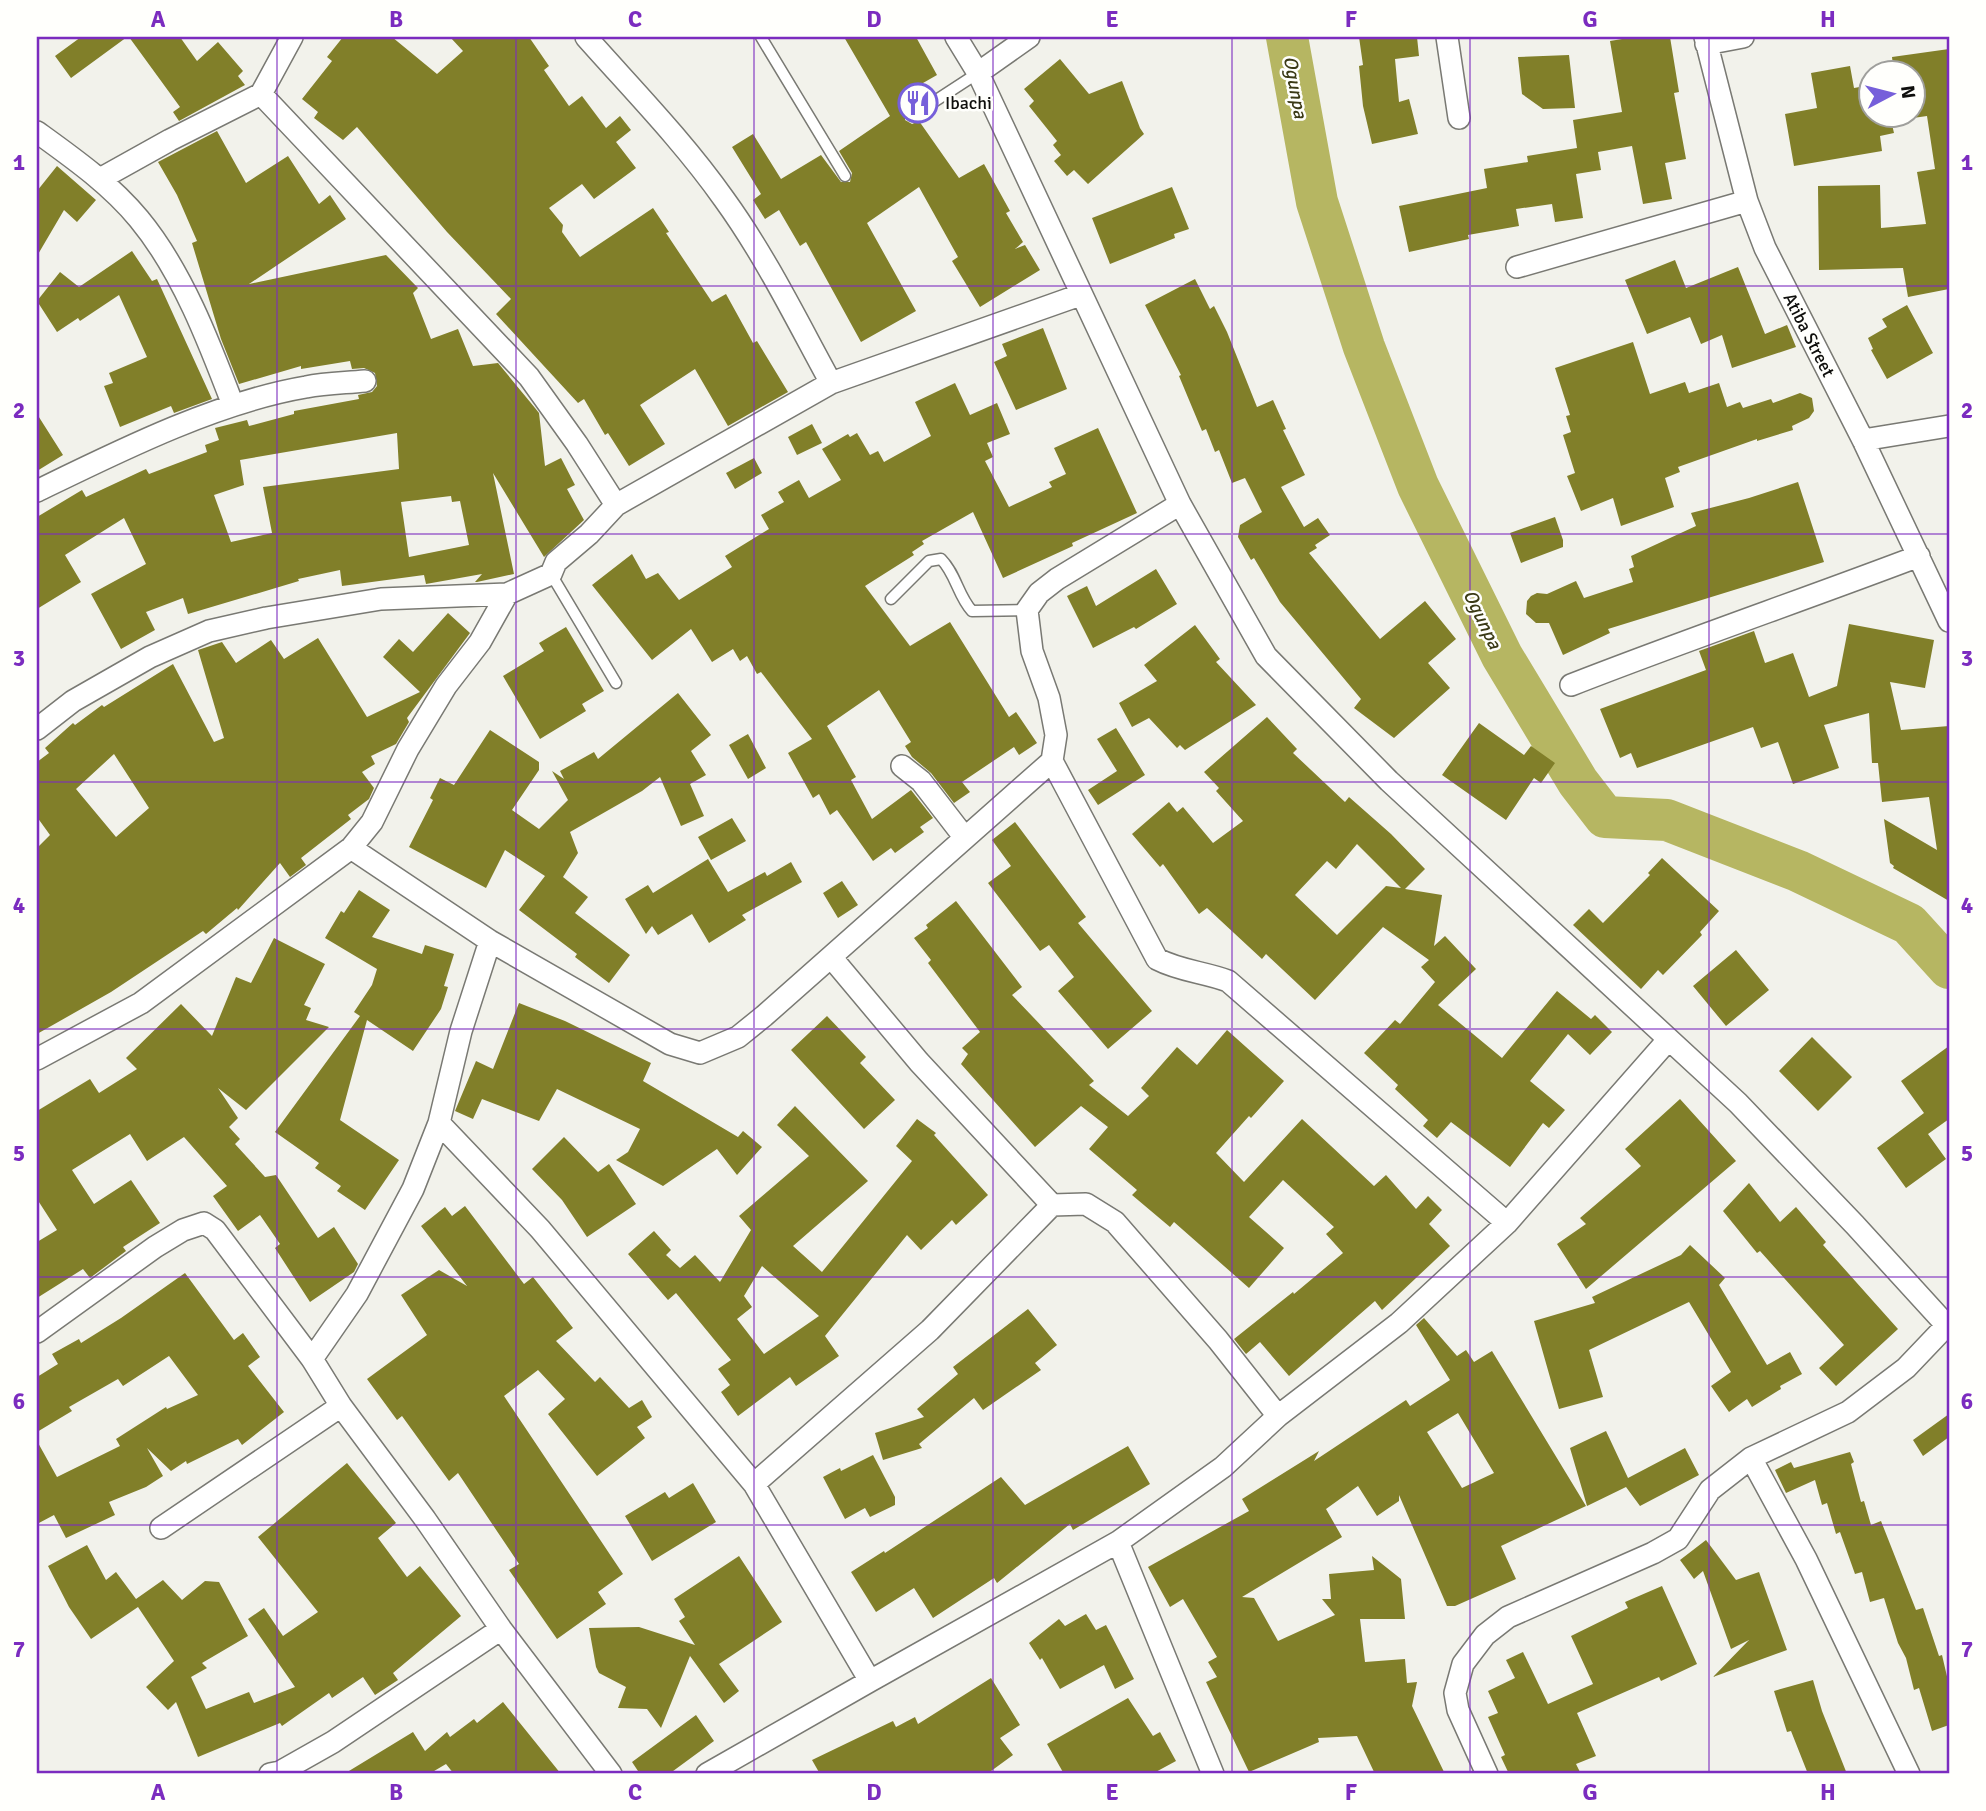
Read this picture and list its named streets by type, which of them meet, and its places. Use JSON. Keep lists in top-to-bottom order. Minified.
{"streets":{"street":["Atiba Street"]},"water":["Ogunpa"],"places":{"restaurant":["Ibachi"]},"north":"right","grid":{"columns":["A","B","C","D","E","F","G","H"],"rows":["1","2","3","4","5","6","7"]}}
